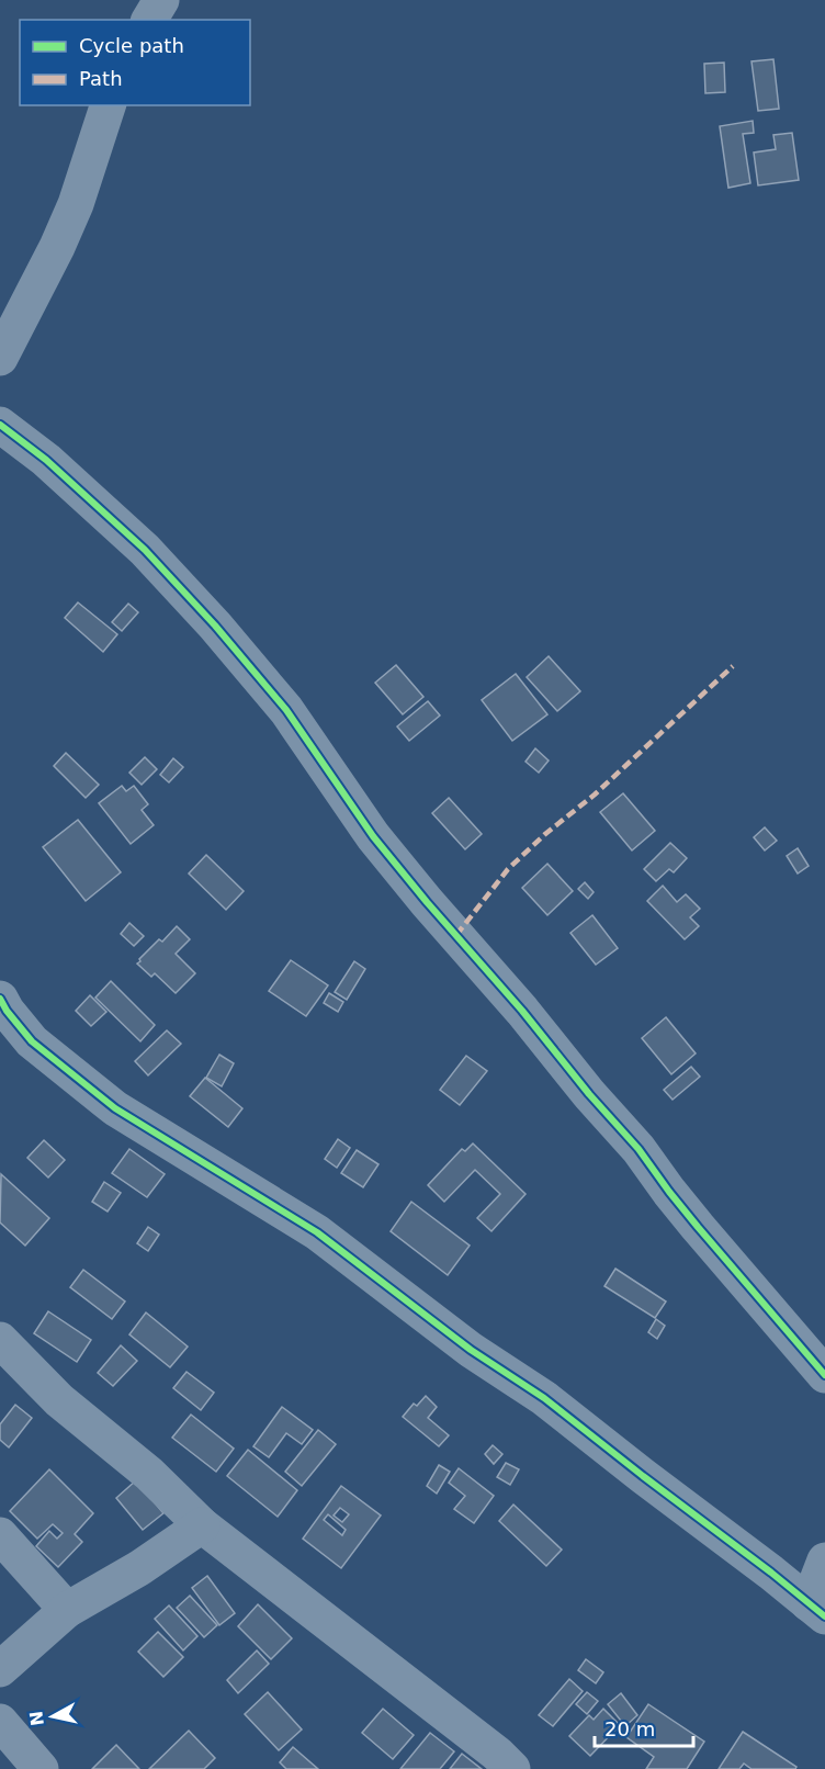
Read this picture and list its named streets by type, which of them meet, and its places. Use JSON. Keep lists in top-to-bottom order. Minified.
{"legend":["Cycle path","Path"],"scale_bar":"20 m","north":"left"}
